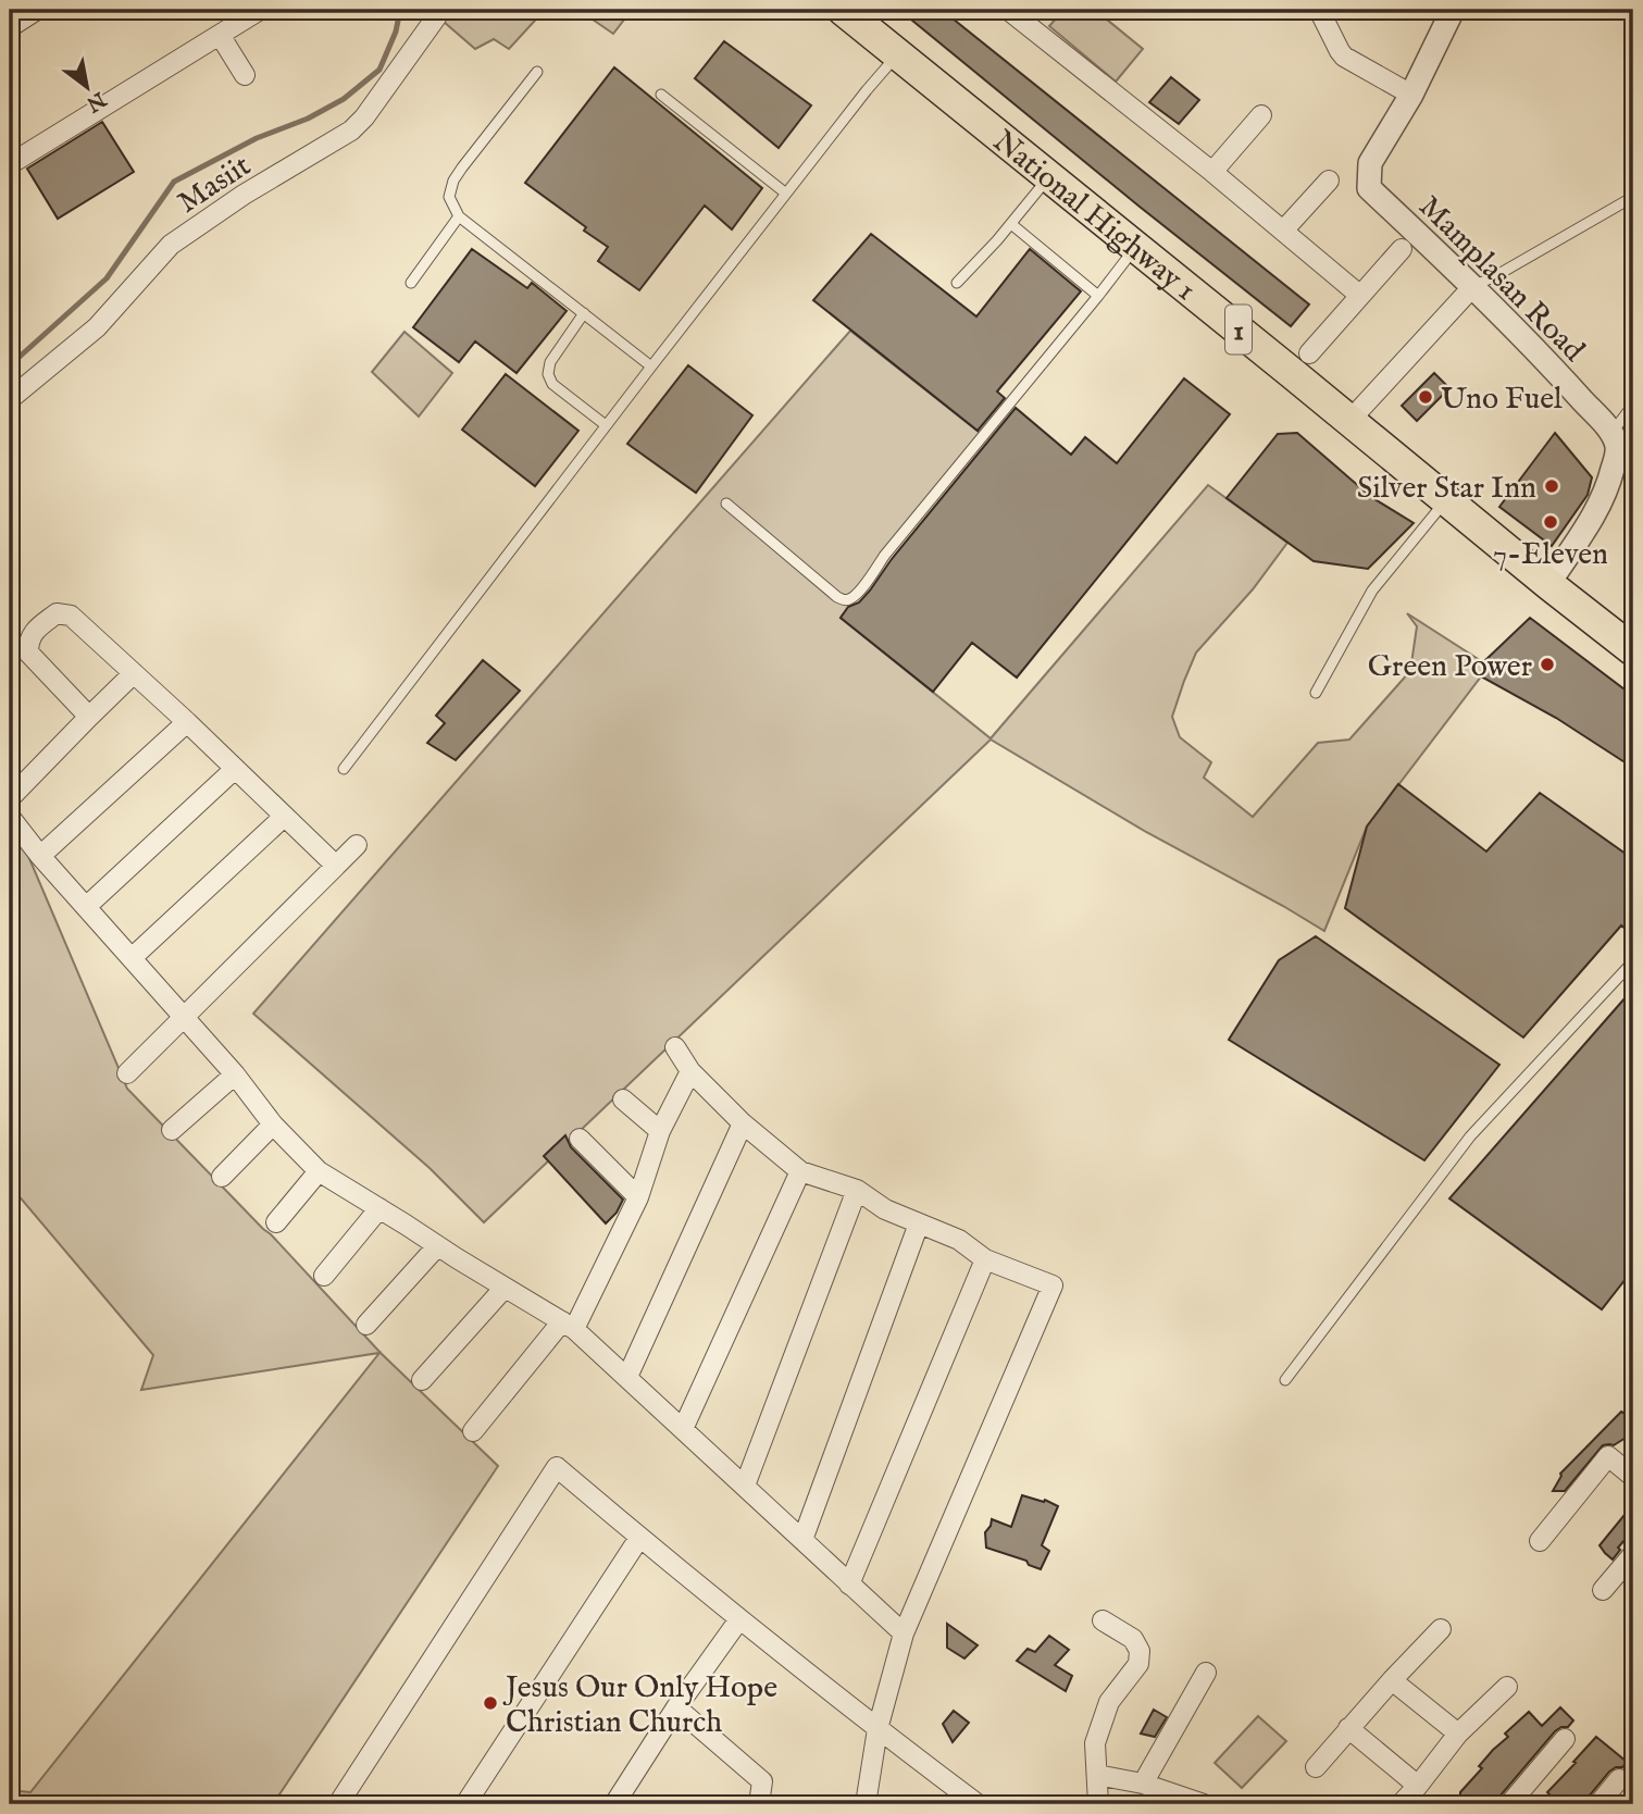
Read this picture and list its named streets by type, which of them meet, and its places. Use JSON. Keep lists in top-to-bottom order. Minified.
{"streets":{"highway":["National Highway 1","1"],"street":["Masiit","Mamplasan Road"]},"places":["Uno Fuel","Silver Star Inn","7-Eleven","Green Power","Jesus Our Only Hope Christian Church"],"north":"bottom right"}
